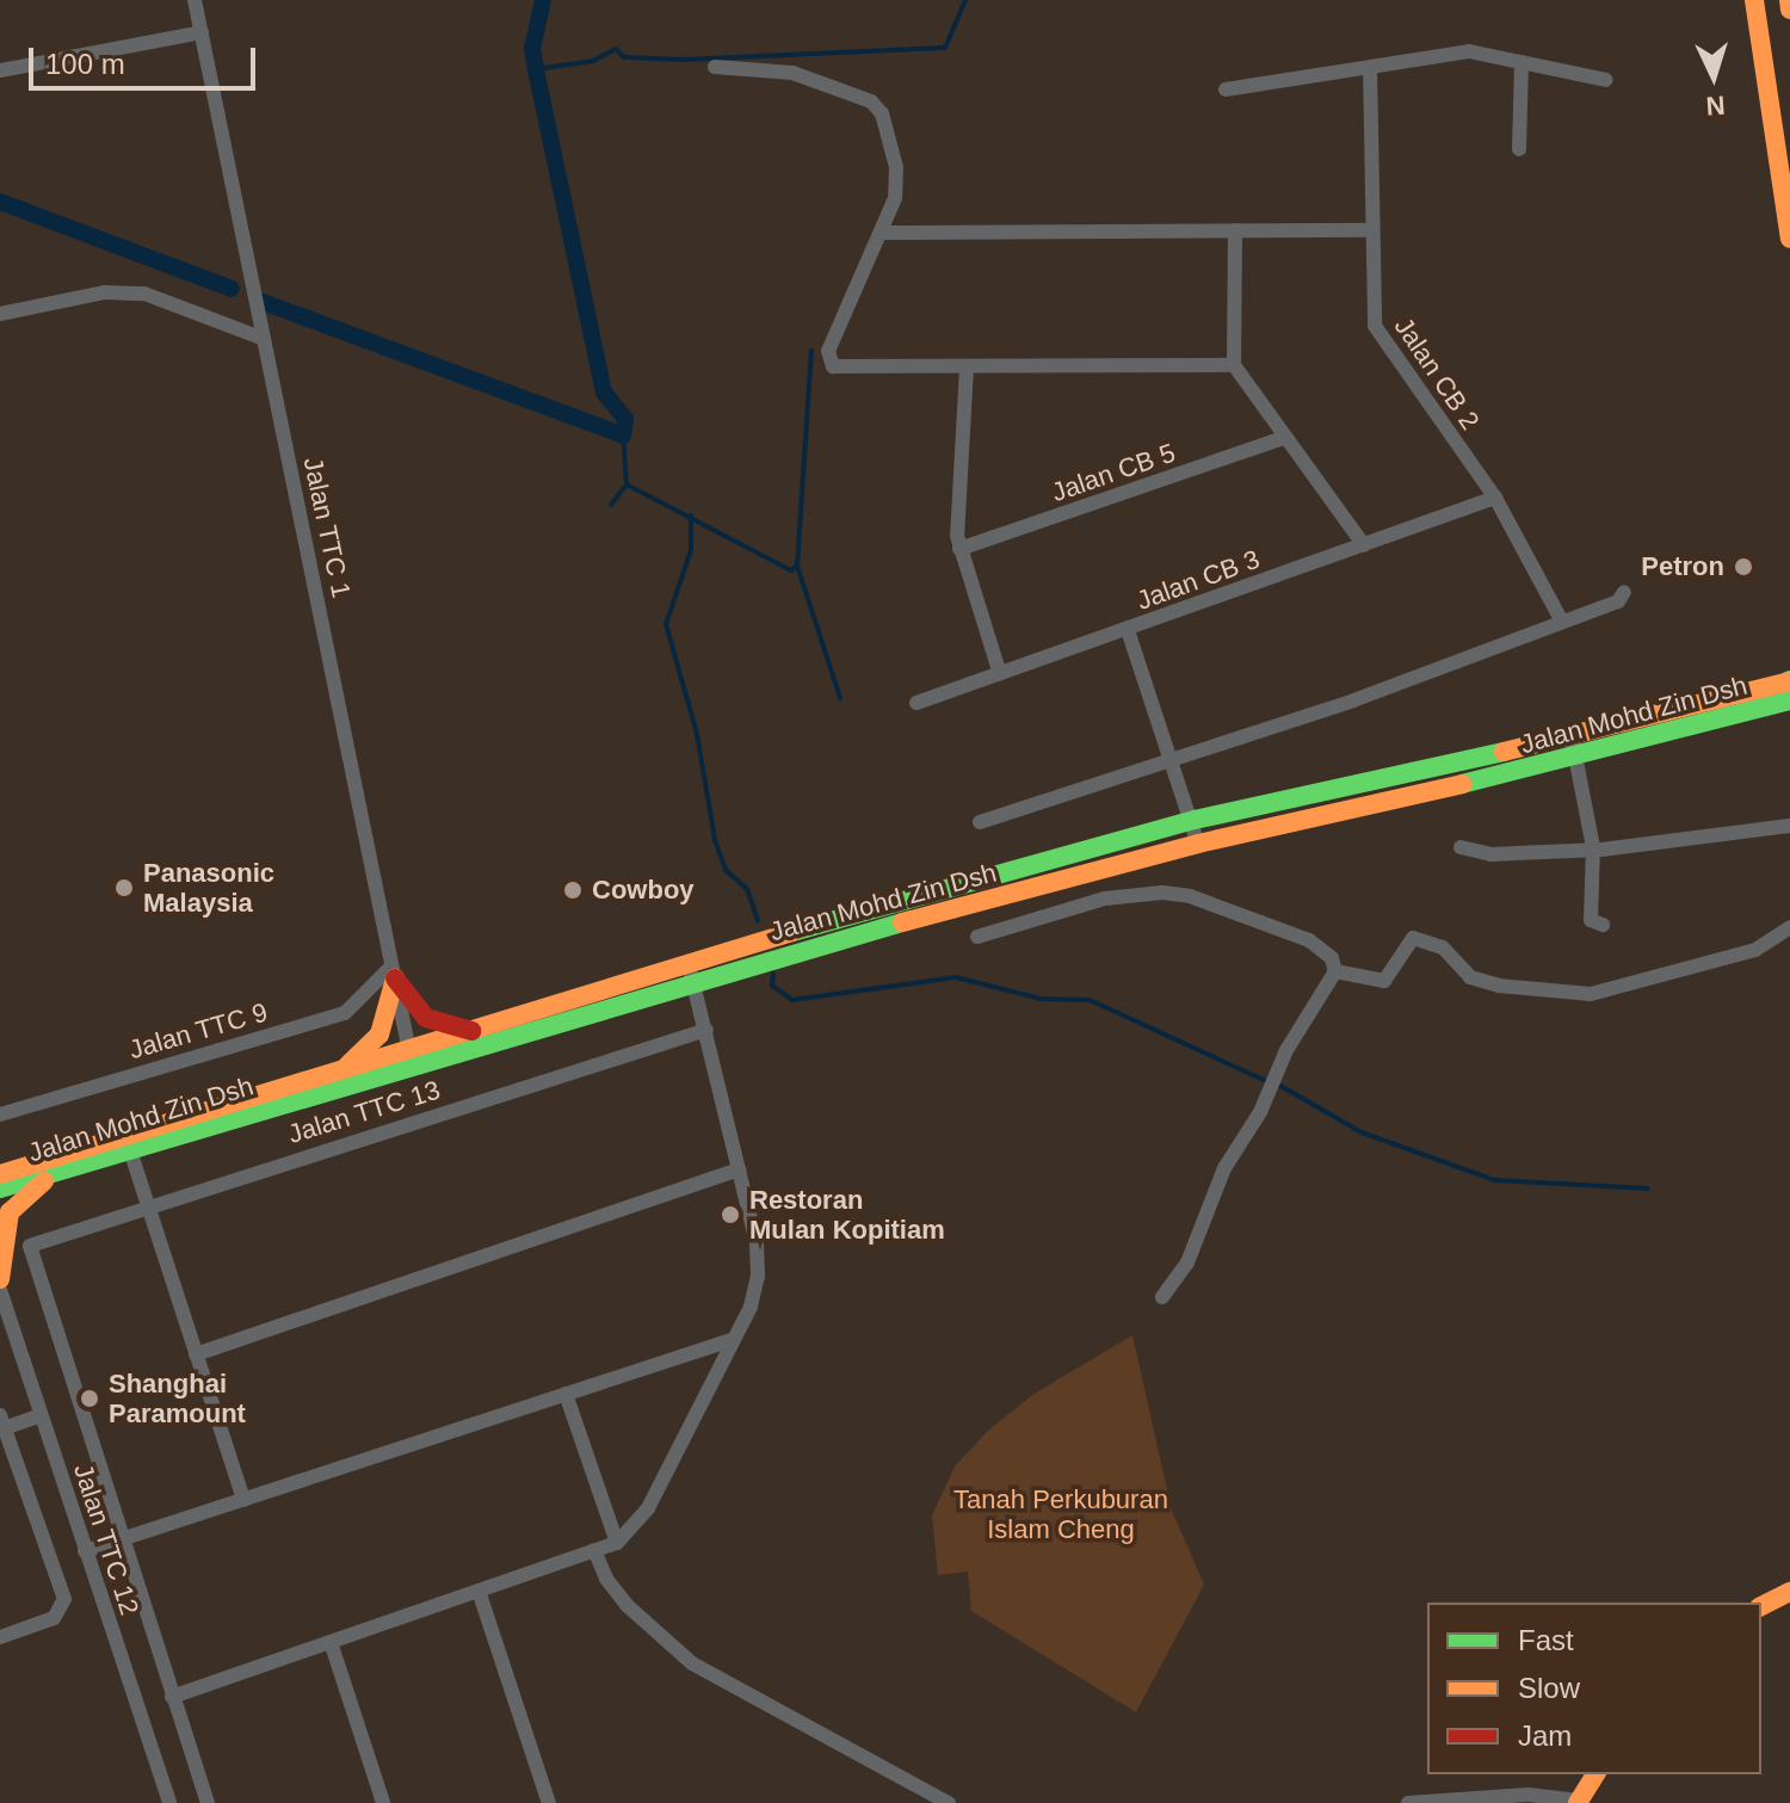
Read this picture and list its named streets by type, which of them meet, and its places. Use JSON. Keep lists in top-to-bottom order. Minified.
{"streets":{"main road":["Jalan Mohd Zin Dsh"],"street":["Jalan CB 2","Jalan CB 5","Jalan TTC 1","Jalan CB 3","Jalan TTC 9","Jalan TTC 13","Jalan TTC 12"]},"crossings":[["Jalan CB 2","Jalan CB 3"],["Jalan TTC 1","Jalan Mohd Zin Dsh"],["Jalan TTC 1","Jalan TTC 9"]],"parks":["Tanah Perkuburan Islam Cheng"],"places":["Petron","Panasonic Malaysia","Cowboy","Restoran Mulan Kopitiam","Shanghai Paramount"],"legend":["Fast","Slow","Jam"],"scale_bar":"100 m","north":"bottom"}
